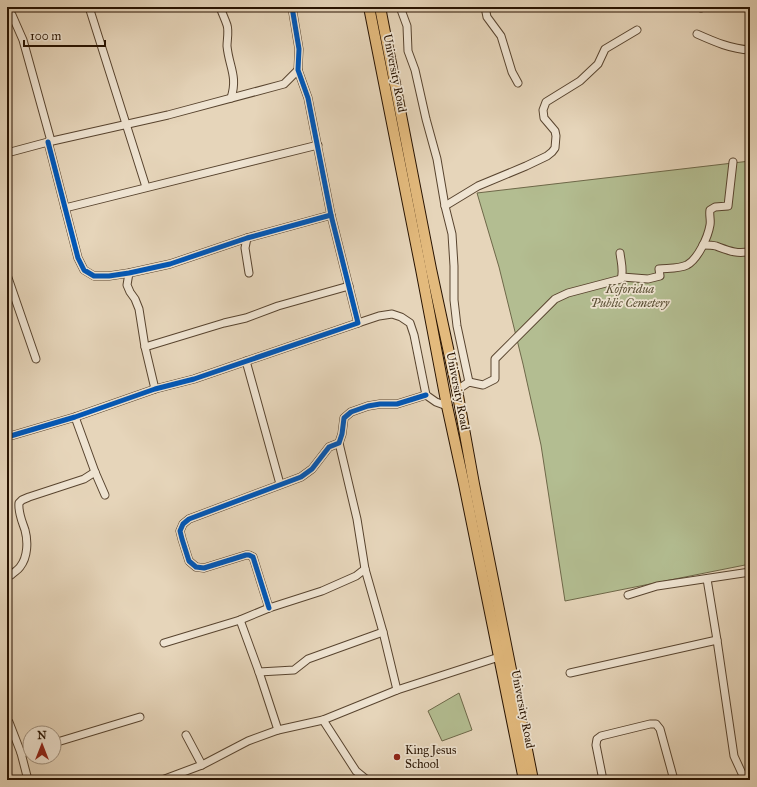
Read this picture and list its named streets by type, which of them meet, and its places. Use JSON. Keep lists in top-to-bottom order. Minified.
{"streets":{"highway":["University Road"]},"parks":["Koforidua Public Cemetery"],"places":["King Jesus School"],"scale_bar":"100 m","north":"top"}
